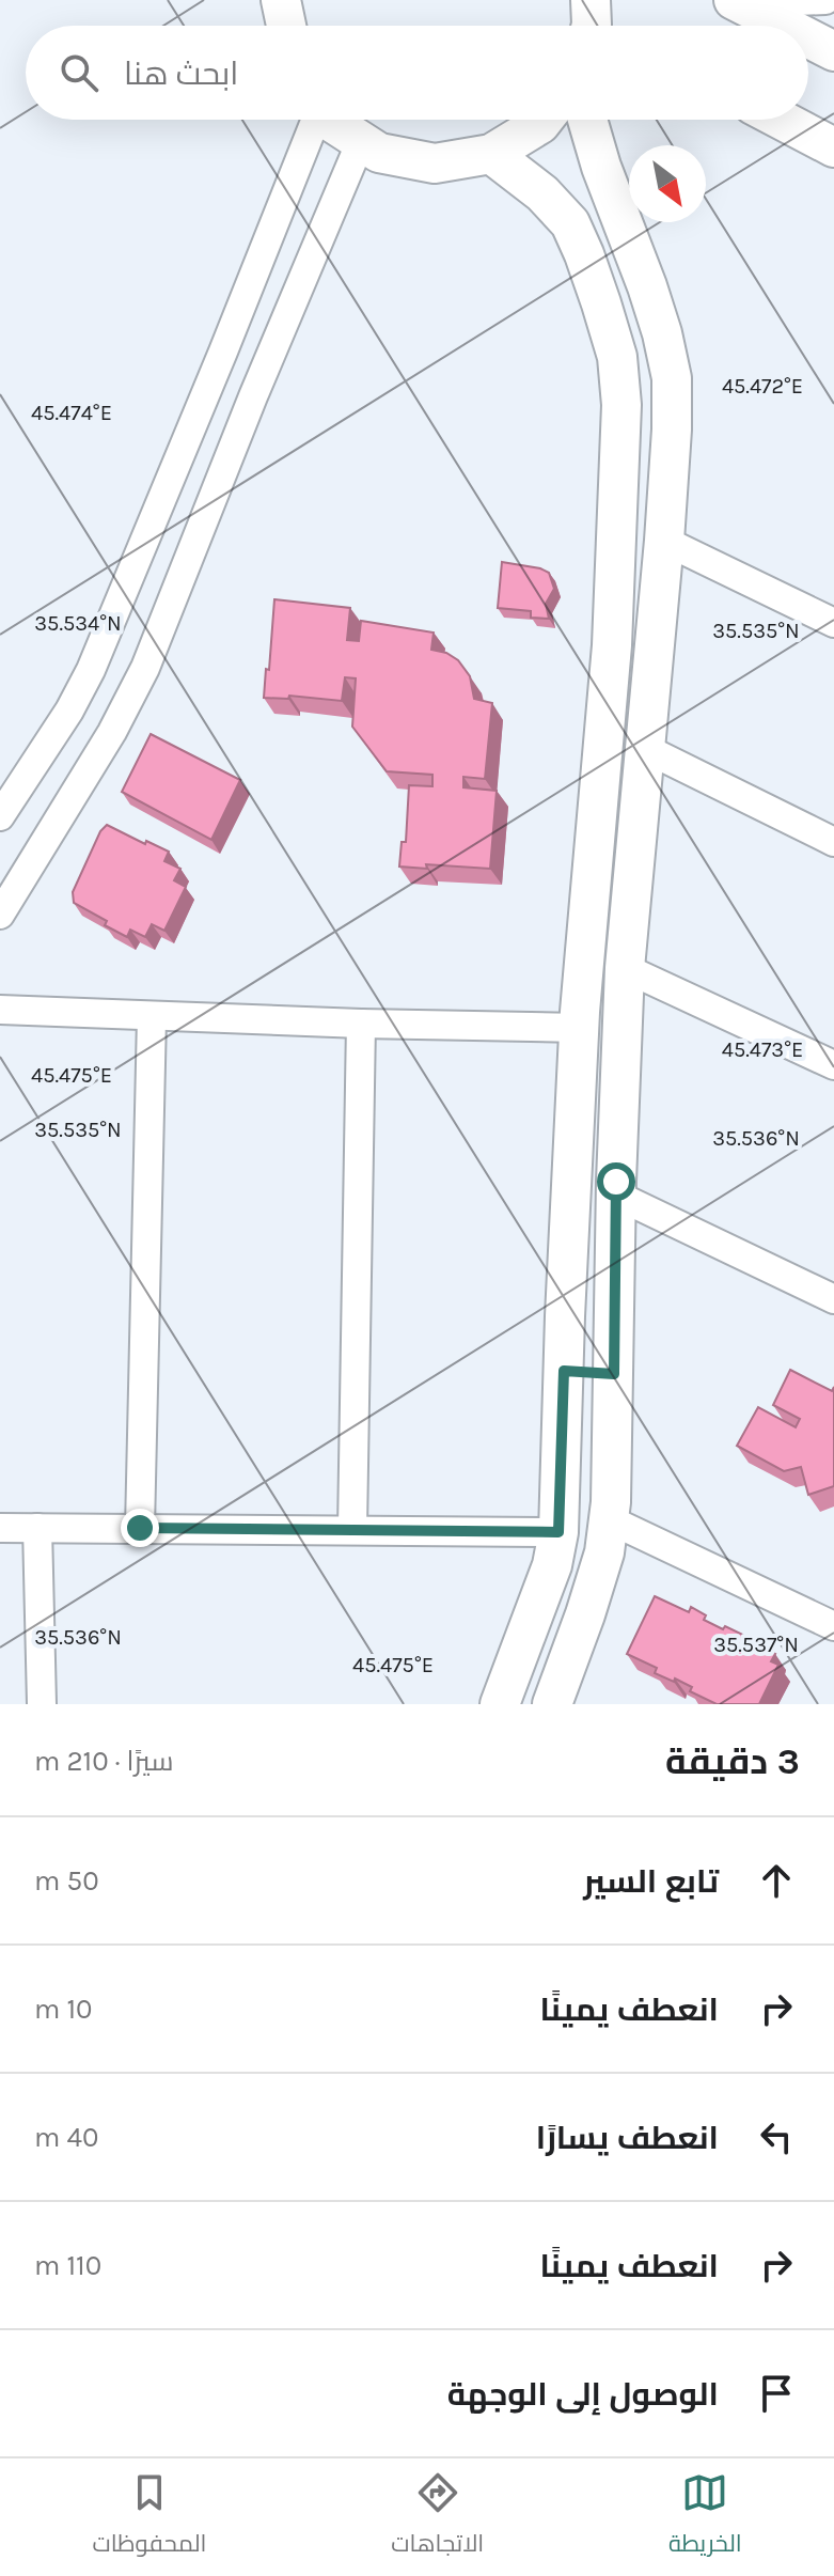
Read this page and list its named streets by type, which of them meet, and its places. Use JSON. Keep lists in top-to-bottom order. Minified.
{"north":"bottom right","page":{"search":"ابحث هنا","heading":["3 دقيقة","سيرًا · 210 m"],"list":[["تابع السير","50 m"],["انعطف يمينًا","10 m"],["انعطف يسارًا","40 m"],["انعطف يمينًا","110 m"],"الوصول إلى الوجهة"],"nav":["الخريطة","الاتجاهات","المحفوظات"]},"coordinates":["45.472°E","45.474°E","35.534°N","35.535°N","45.473°E","45.475°E","35.536°N","35.537°N"]}
